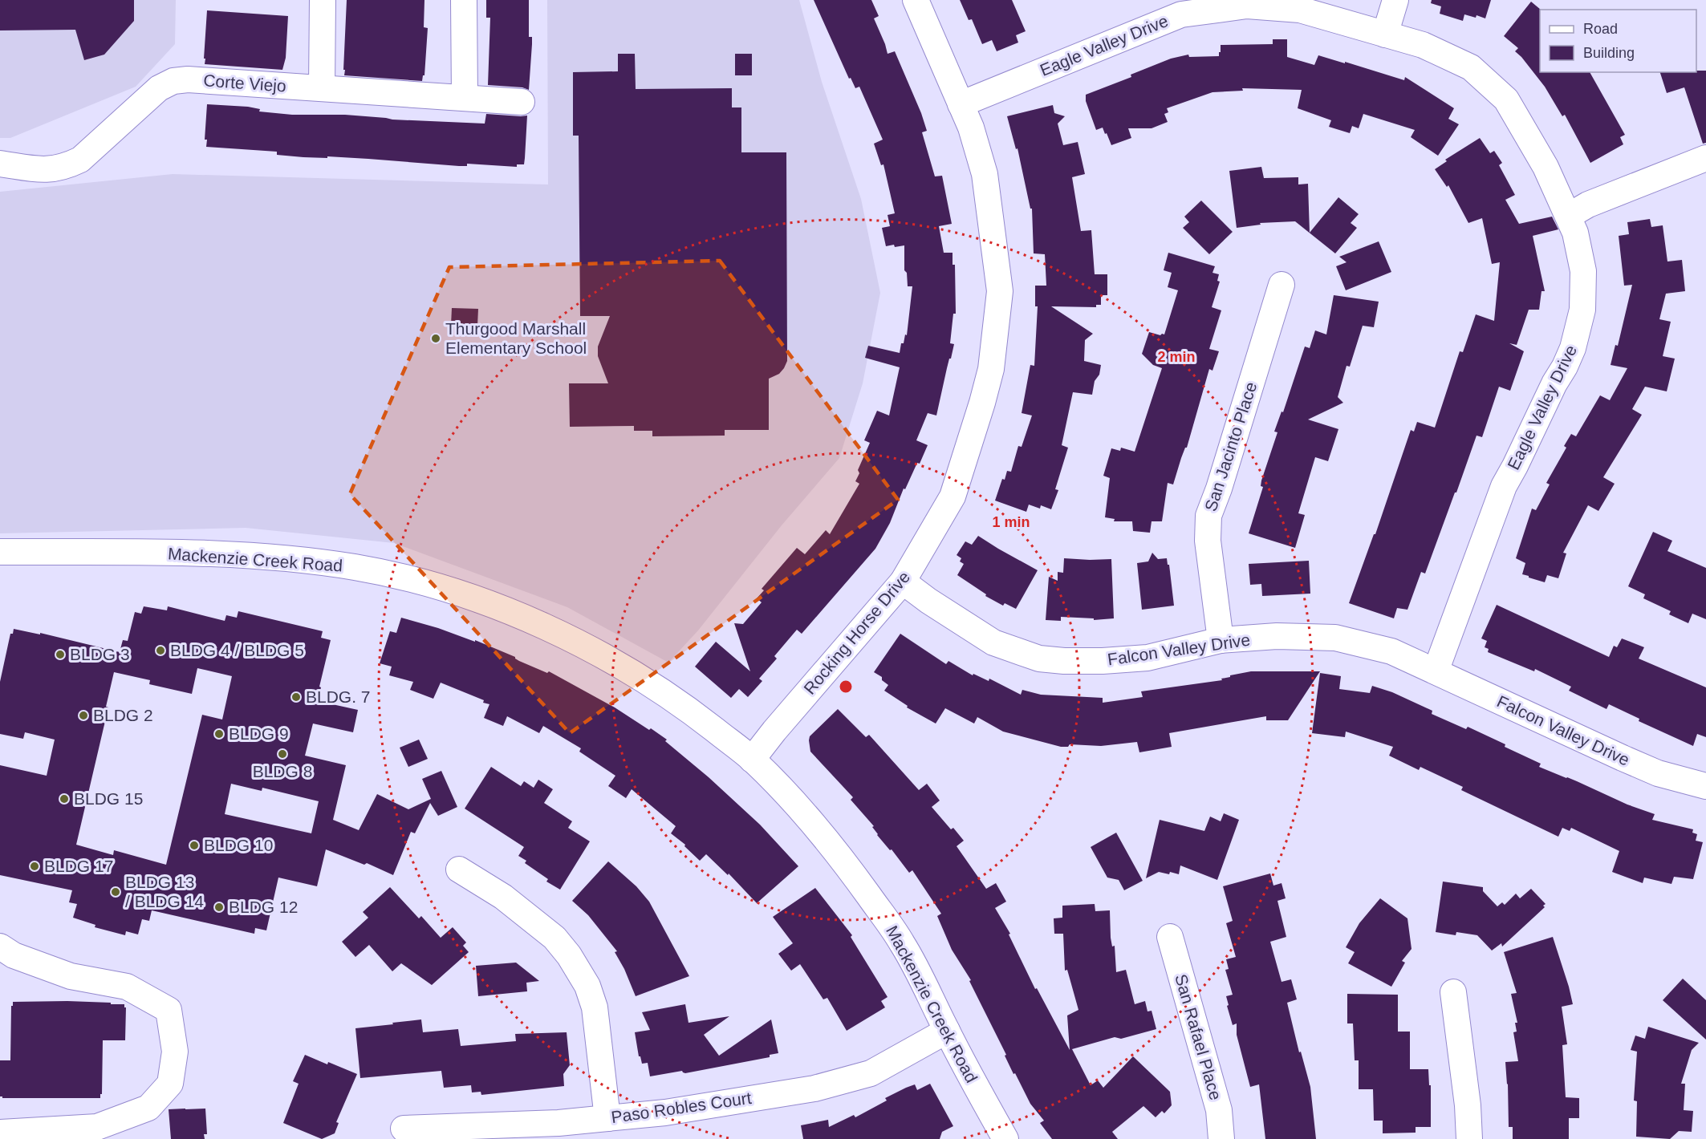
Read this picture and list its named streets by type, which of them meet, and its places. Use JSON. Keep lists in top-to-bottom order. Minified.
{"streets":{"street":["Eagle Valley Drive","Corte Viejo","San Jacinto Place","Mackenzie Creek Road","Rocking Horse Drive","Falcon Valley Drive","San Rafael Place","Paso Robles Court"]},"crossings":[["Eagle Valley Drive","Rocking Horse Drive"],["Eagle Valley Drive","Falcon Valley Drive"],["San Jacinto Place","Falcon Valley Drive"],["Mackenzie Creek Road","Rocking Horse Drive"],["Mackenzie Creek Road","Paso Robles Court"],["Rocking Horse Drive","Falcon Valley Drive"]],"places":["Thurgood Marshall Elementary School","BLDG 4 / BLDG 5","BLDG 3","BLDG. 7","BLDG 2","BLDG 9","BLDG 8","BLDG 15","BLDG 10","BLDG 17","BLDG 13 / BLDG 14","BLDG 12"],"legend":["Road","Building"],"rings":["2 min","1 min"]}
